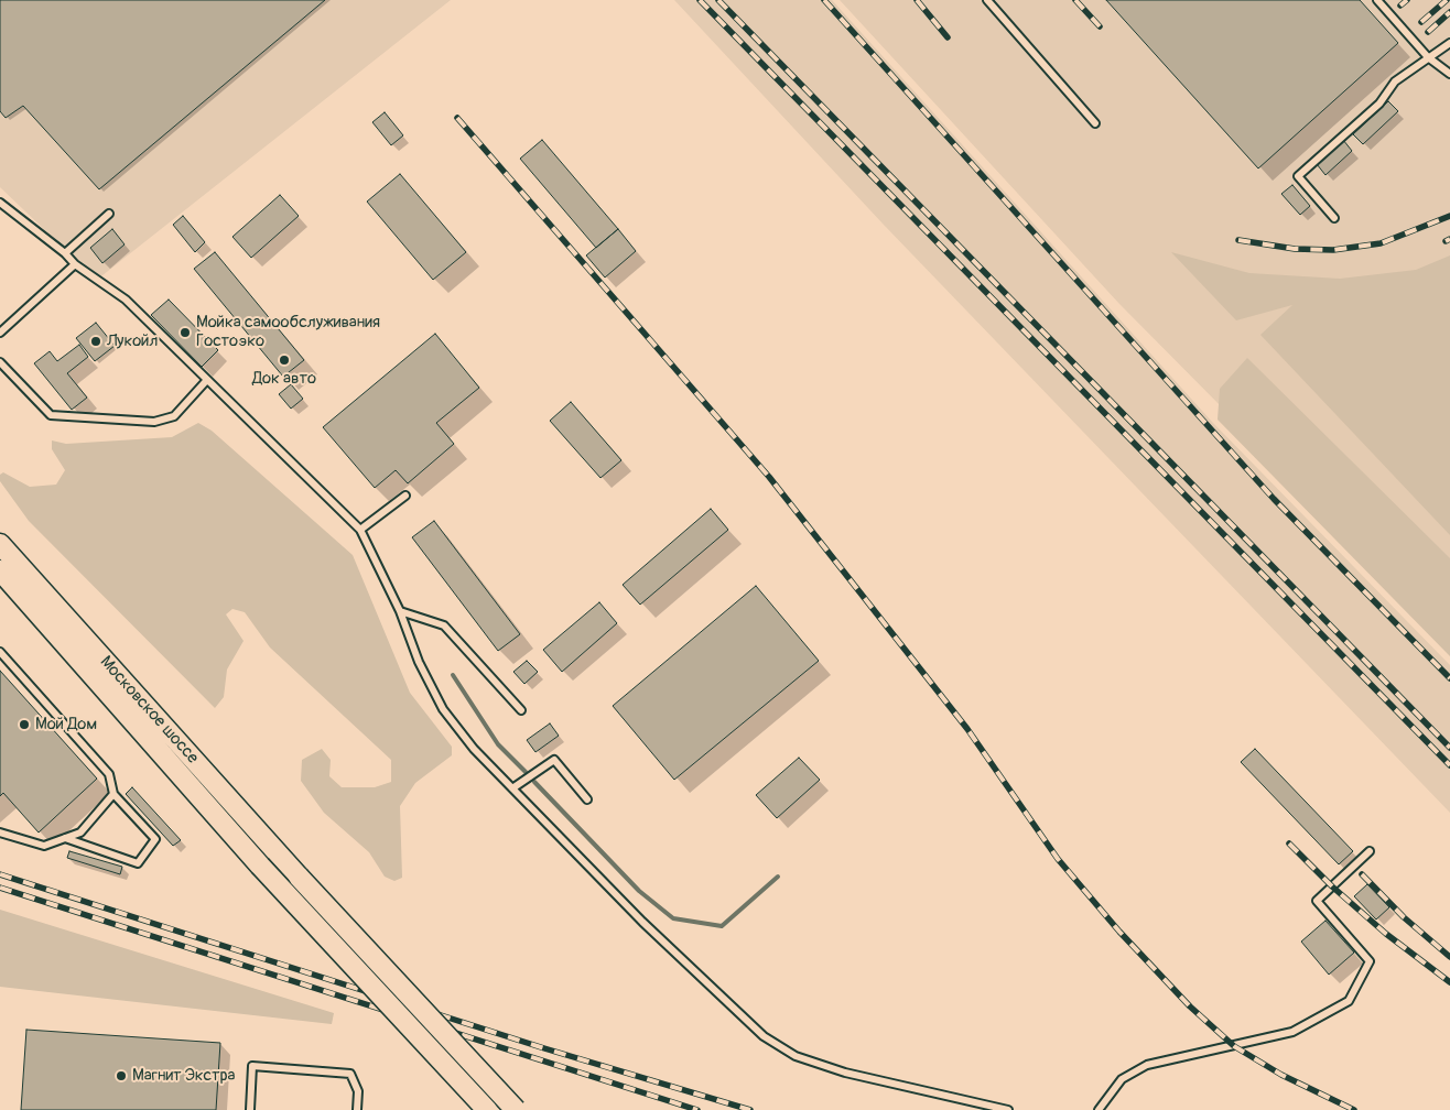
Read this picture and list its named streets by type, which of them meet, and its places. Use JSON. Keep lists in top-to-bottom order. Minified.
{"streets":{"main road":["Московское шоссе"]},"places":["Мойка самообслуживания Гостоэко","Лукойл","Док авто","Мой Дом","Магнит Экстра"]}
